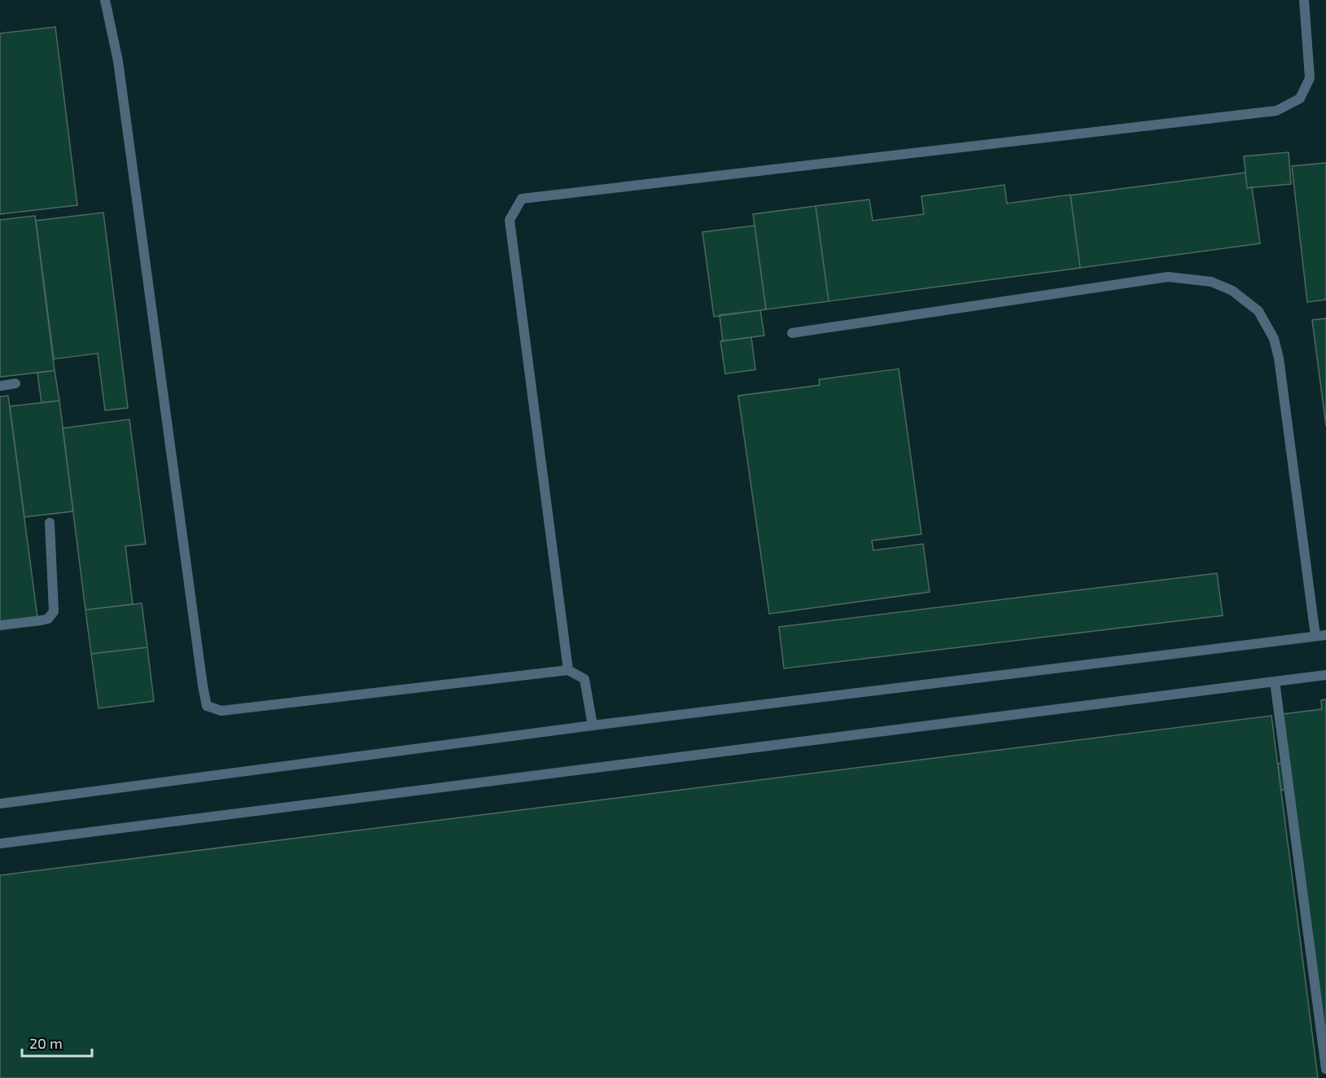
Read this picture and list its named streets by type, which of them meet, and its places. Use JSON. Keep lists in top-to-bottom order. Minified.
{"scale_bar":"20 m"}
